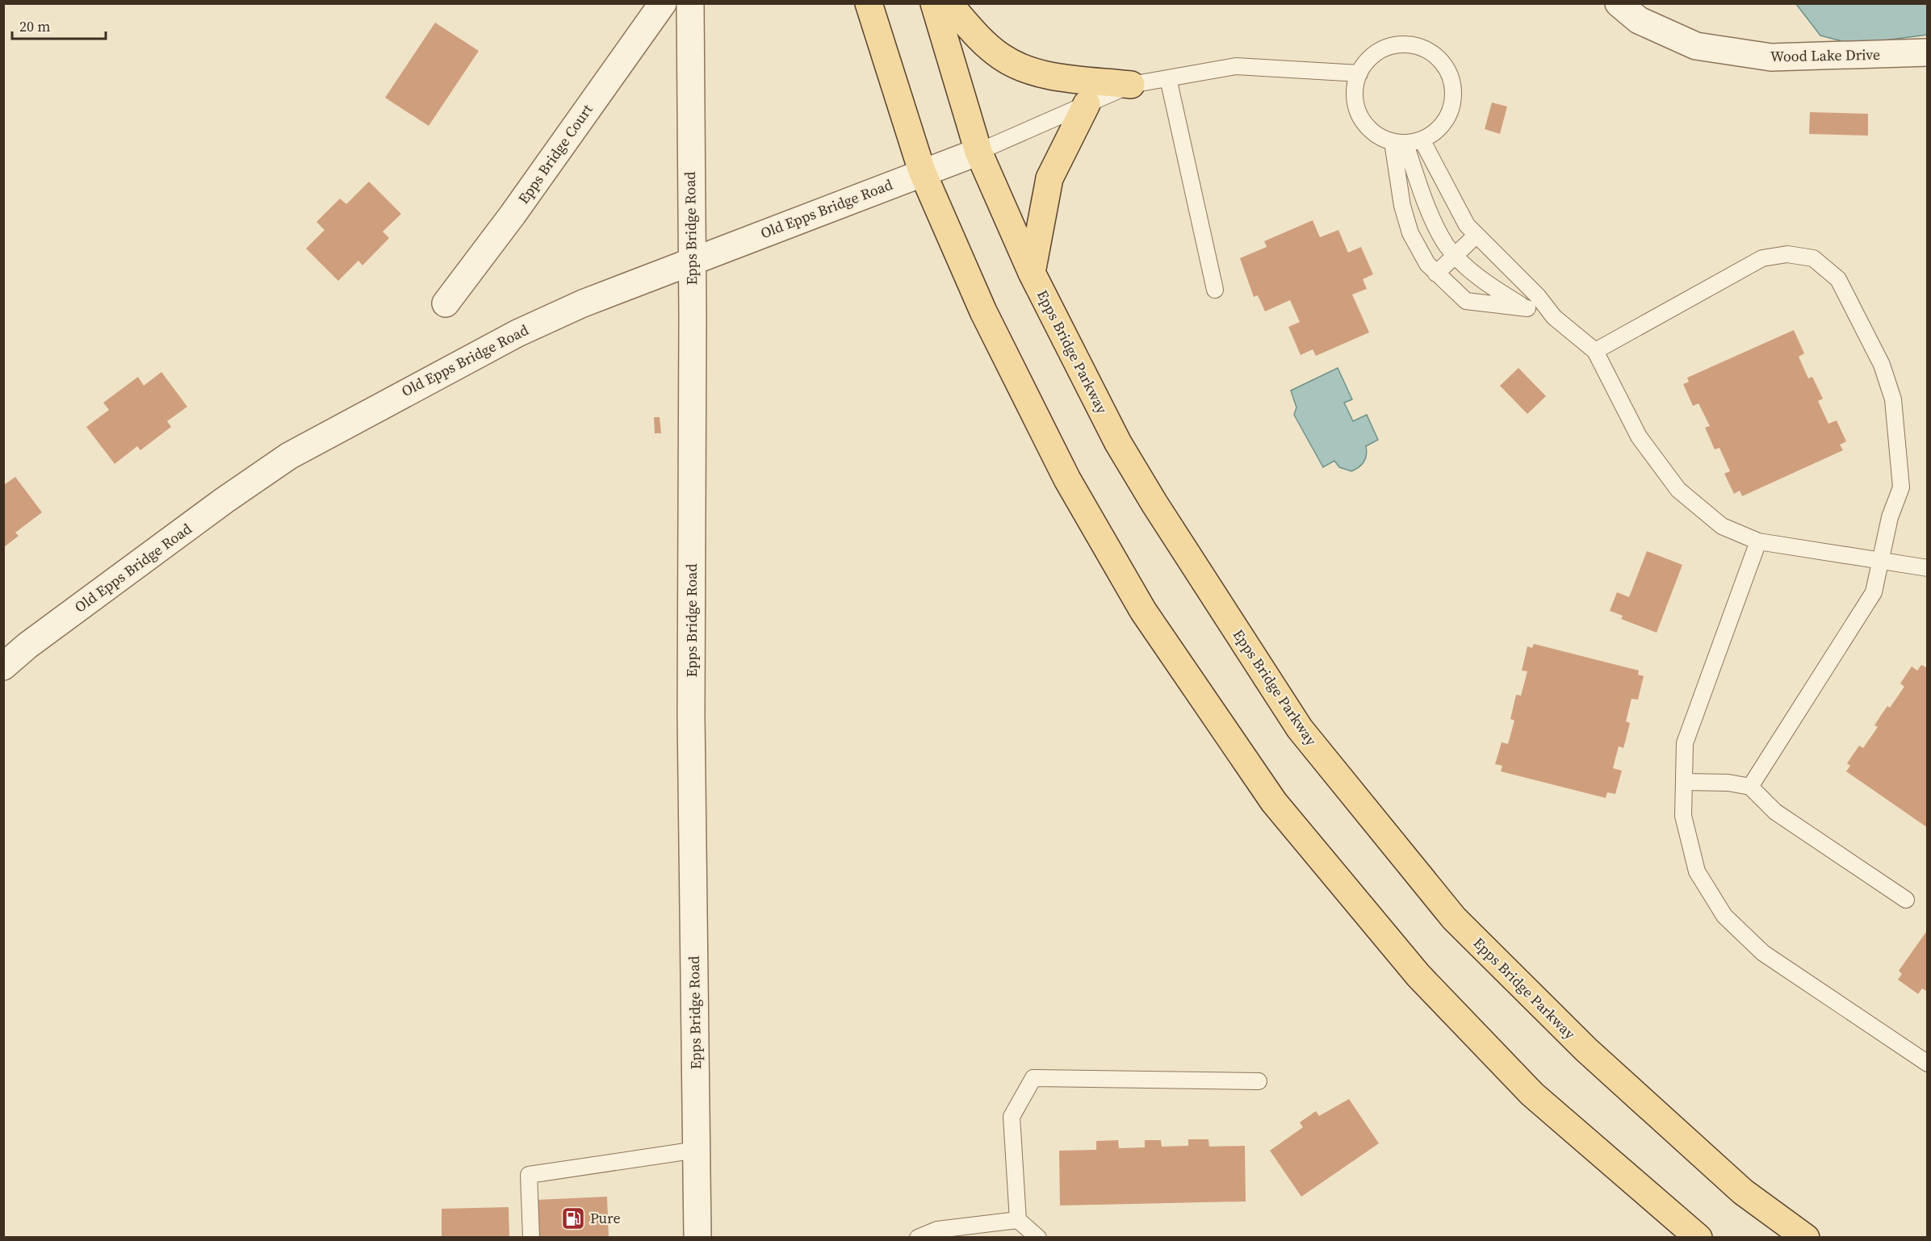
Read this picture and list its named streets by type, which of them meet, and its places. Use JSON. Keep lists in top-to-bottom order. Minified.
{"streets":{"main road":["Epps Bridge Parkway"],"street":["Wood Lake Drive","Epps Bridge Court","Old Epps Bridge Road","Epps Bridge Road"]},"crossings":[["Old Epps Bridge Road","Epps Bridge Road"],["Old Epps Bridge Road","Epps Bridge Parkway"]],"places":{"fuel station":["Pure"]},"scale_bar":"20 m"}
